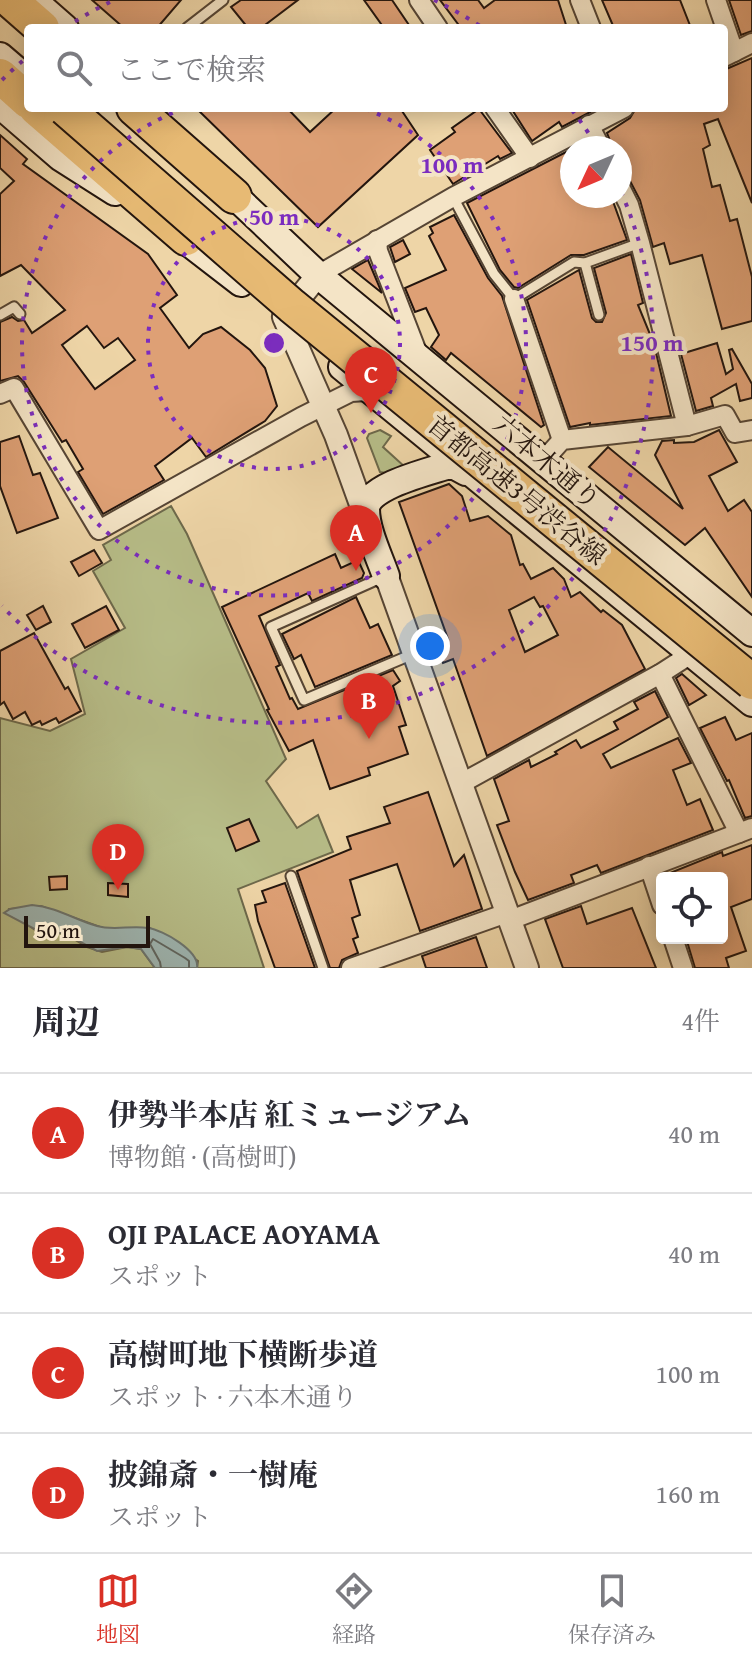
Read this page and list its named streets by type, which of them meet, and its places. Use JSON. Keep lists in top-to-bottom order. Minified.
{"streets":{"highway":["首都高速3号渋谷線"],"main road":["六本木通り"]},"crossings":[["六本木通り","首都高速3号渋谷線"]],"scale_bar":"50 m","north":"bottom left","page":{"search":"ここで検索","pins":["C","A","B","D"],"scale":"50 m","heading":["周辺","4件"],"list":[{"mark":"A","name":"伊勢半本店 紅ミュージアム","note":"博物館 · (高樹町)","value":"40 m"},{"mark":"B","name":"OJI PALACE AOYAMA","note":"スポット","value":"40 m"},{"mark":"C","name":"高樹町地下横断歩道","note":"スポット · 六本木通り","value":"100 m"},{"mark":"D","name":"披錦斎・一樹庵","note":"スポット","value":"160 m"}],"nav":["地図","経路","保存済み"]},"rings":["100 m","50 m","150 m"]}
